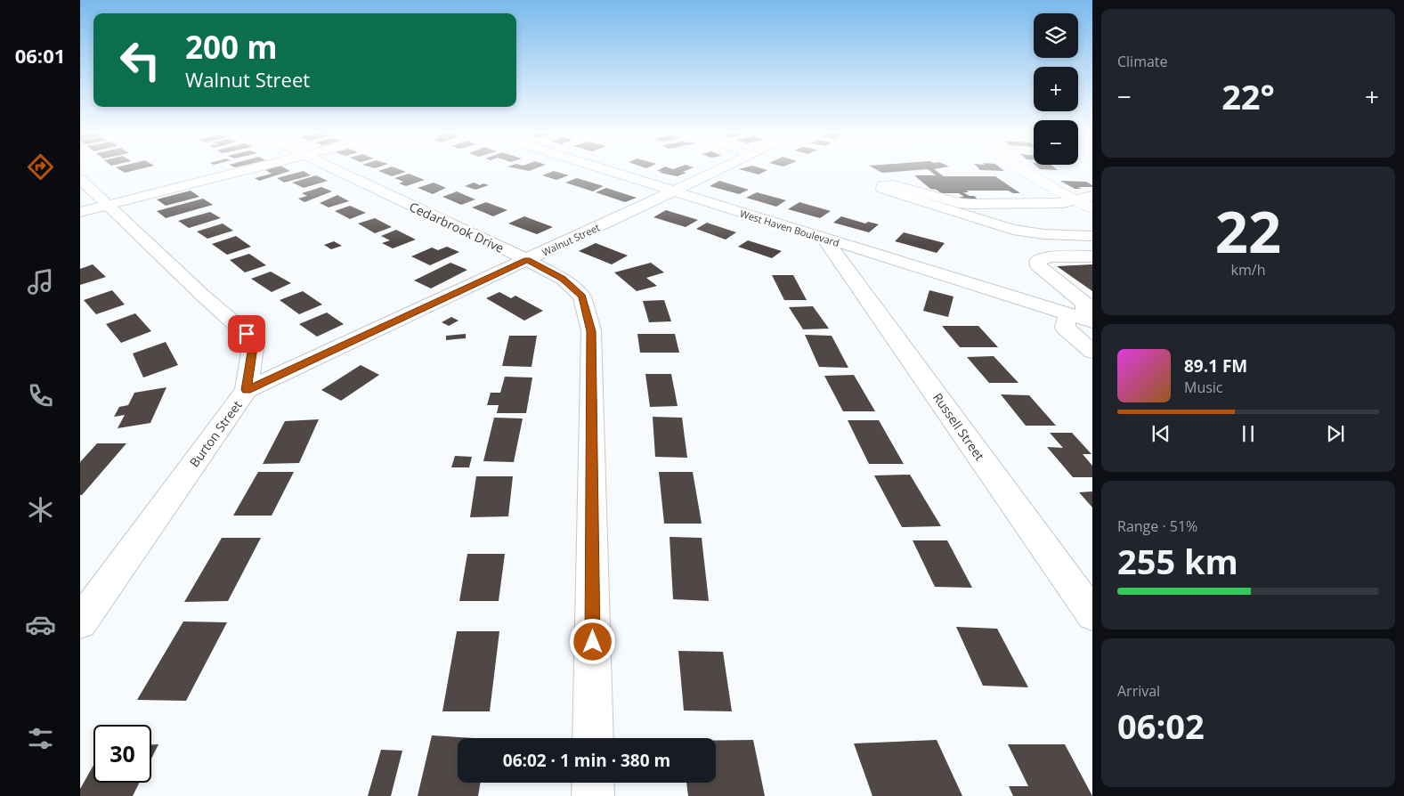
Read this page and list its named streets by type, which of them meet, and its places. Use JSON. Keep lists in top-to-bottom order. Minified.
{"streets":{"street":["Cedarbrook Drive","West Haven Boulevard","Walnut Street","Russell Street","Burton Street"]},"crossings":[["Cedarbrook Drive","Walnut Street"],["West Haven Boulevard","Walnut Street"],["West Haven Boulevard","Russell Street"],["Walnut Street","Burton Street"]],"page":{"tabs":"06:01","tile":["Climate",["22","km/h"],["Range · 51%","255 km"],["Arrival","06:02"]],"map_buttons":["+","−"],"turn":["200 m","Walnut Street"],"heat":["−","22°","+"],"song":["89.1 FM","Music"],"limit":"30","trip":"06:02 · 1 min · 380 m"}}
